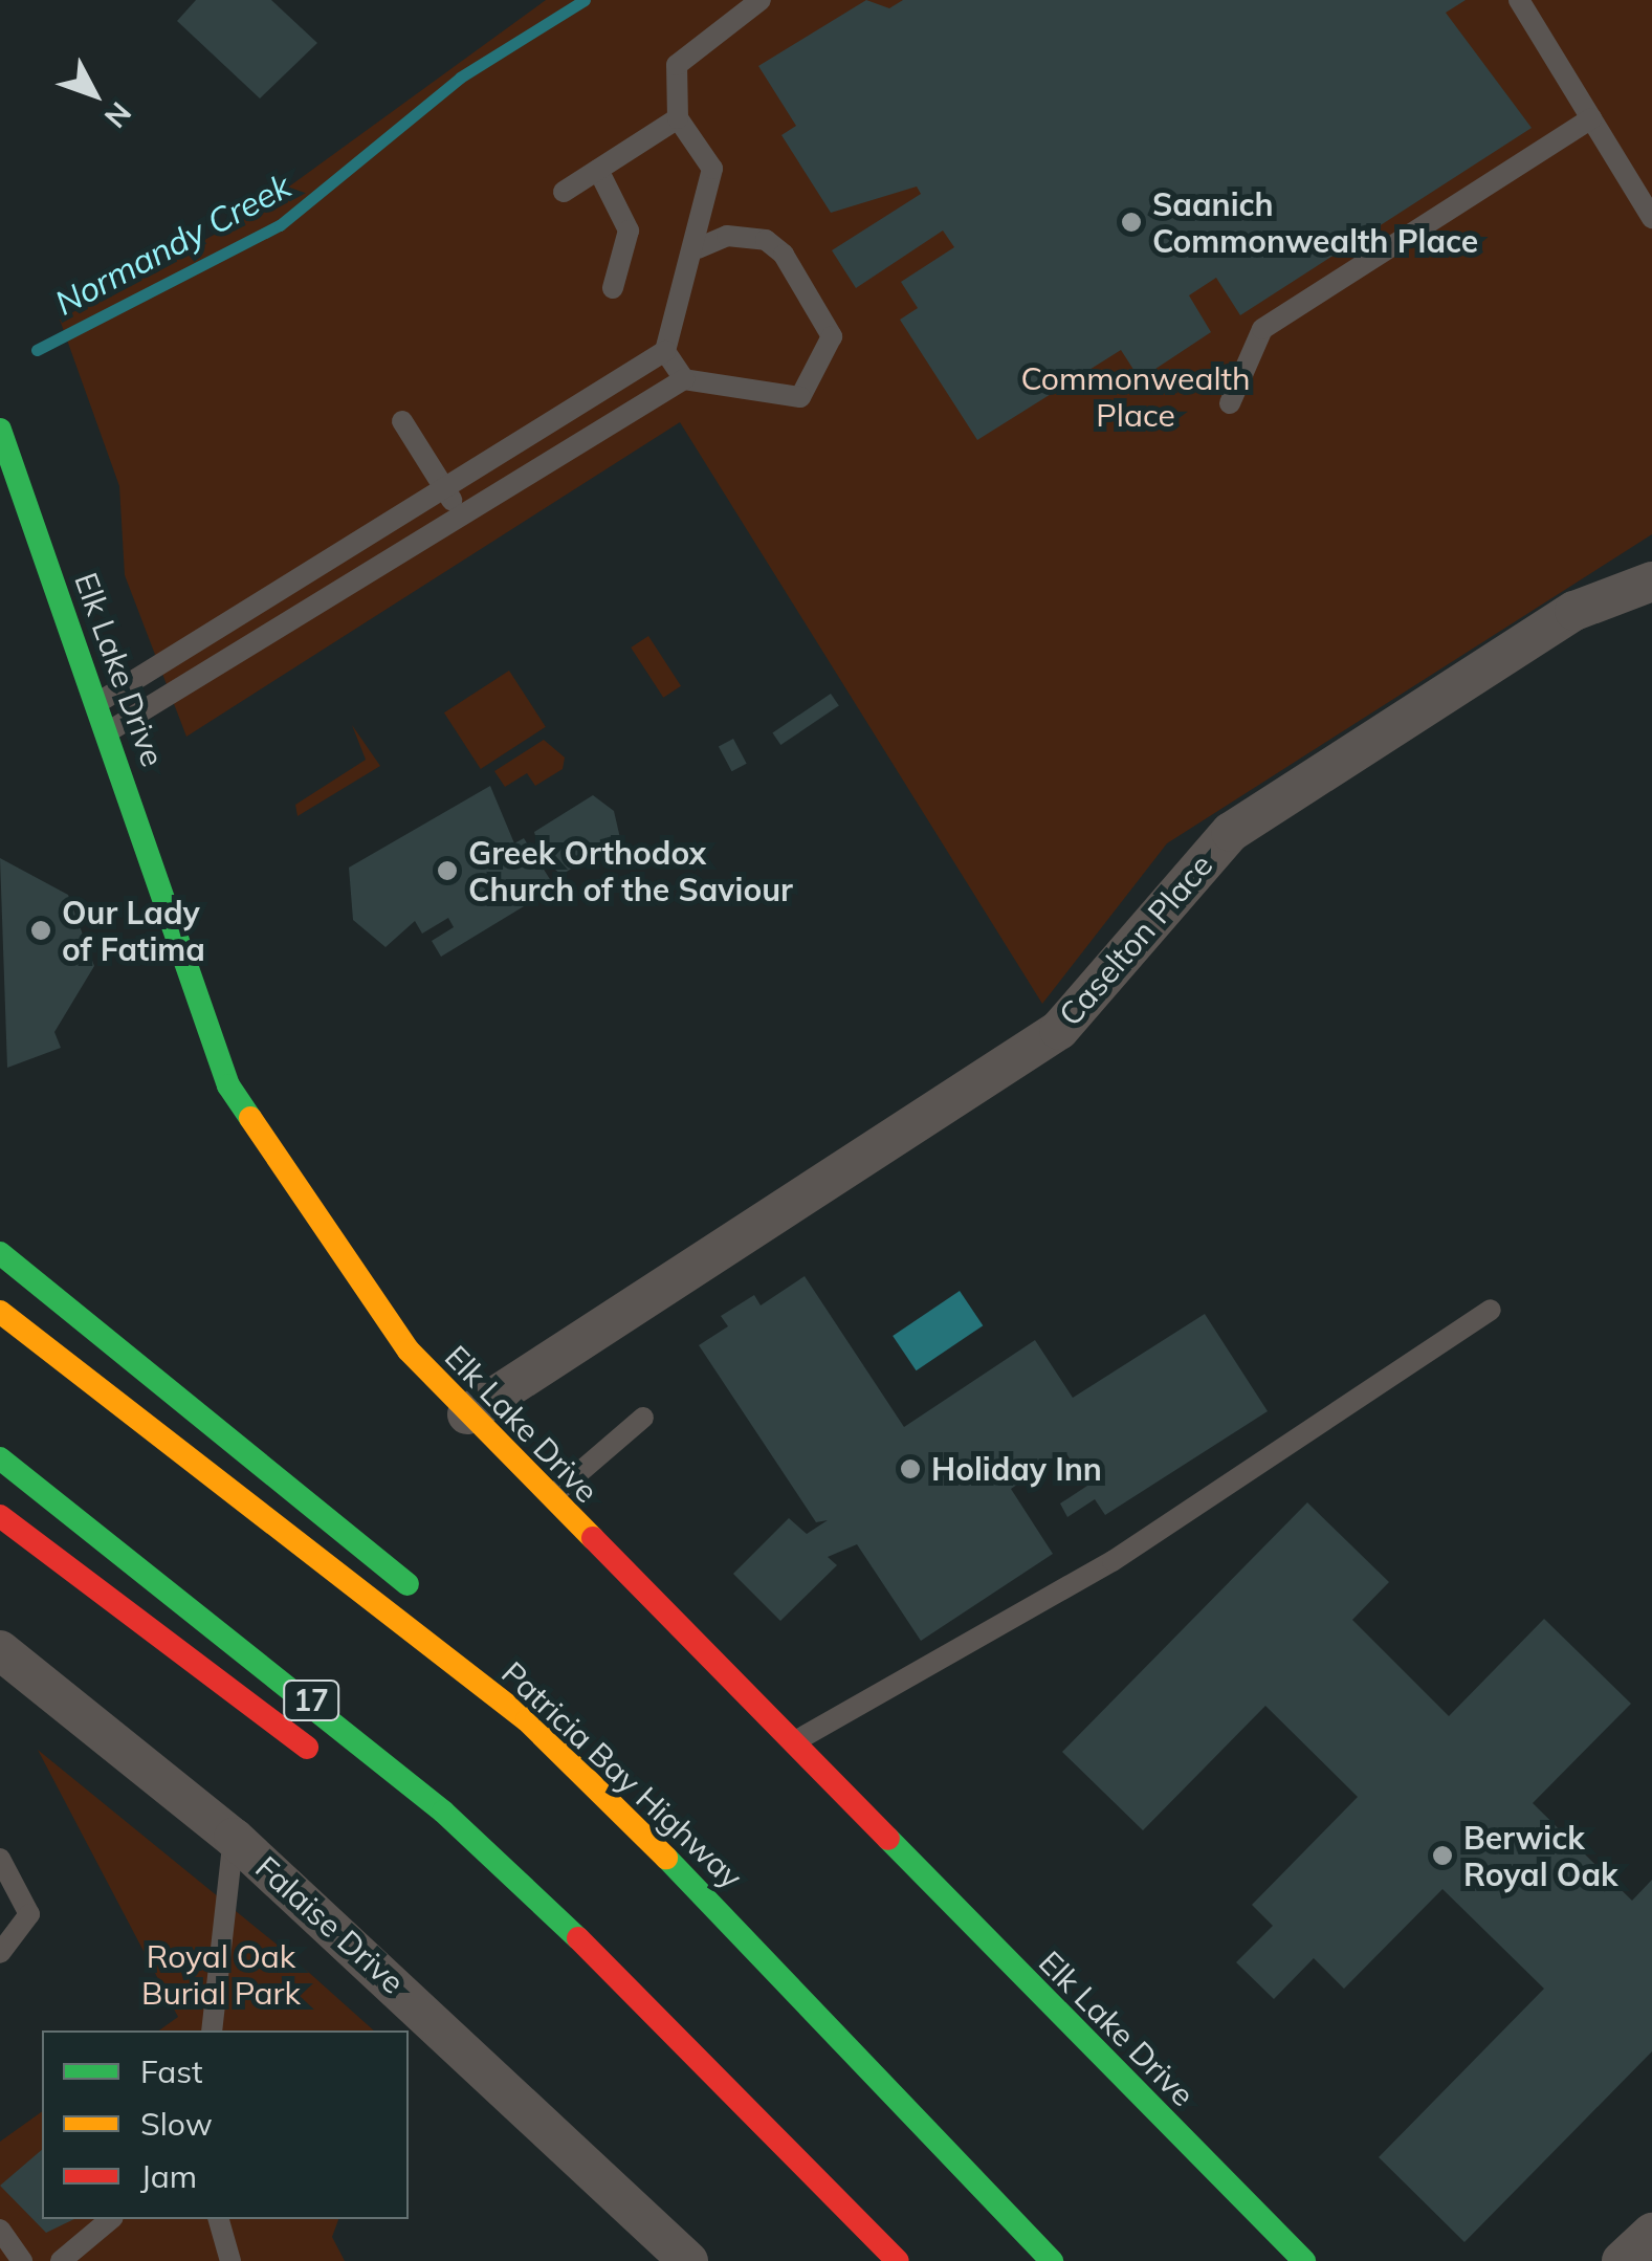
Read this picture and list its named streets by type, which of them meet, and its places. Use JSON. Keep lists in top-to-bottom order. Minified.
{"streets":{"main road":["Elk Lake Drive","17","Patricia Bay Highway"],"street":["Caselton Place","Falaise Drive"]},"crossings":[["Elk Lake Drive","Caselton Place"]],"water":["Normandy Creek"],"parks":["Commonwealth Place","Royal Oak Burial Park"],"places":["Saanich Commonwealth Place","Greek Orthodox Church of the Saviour","Our Lady of Fatima","Holiday Inn","Berwick Royal Oak"],"legend":["Fast","Slow","Jam"],"north":"bottom right"}
